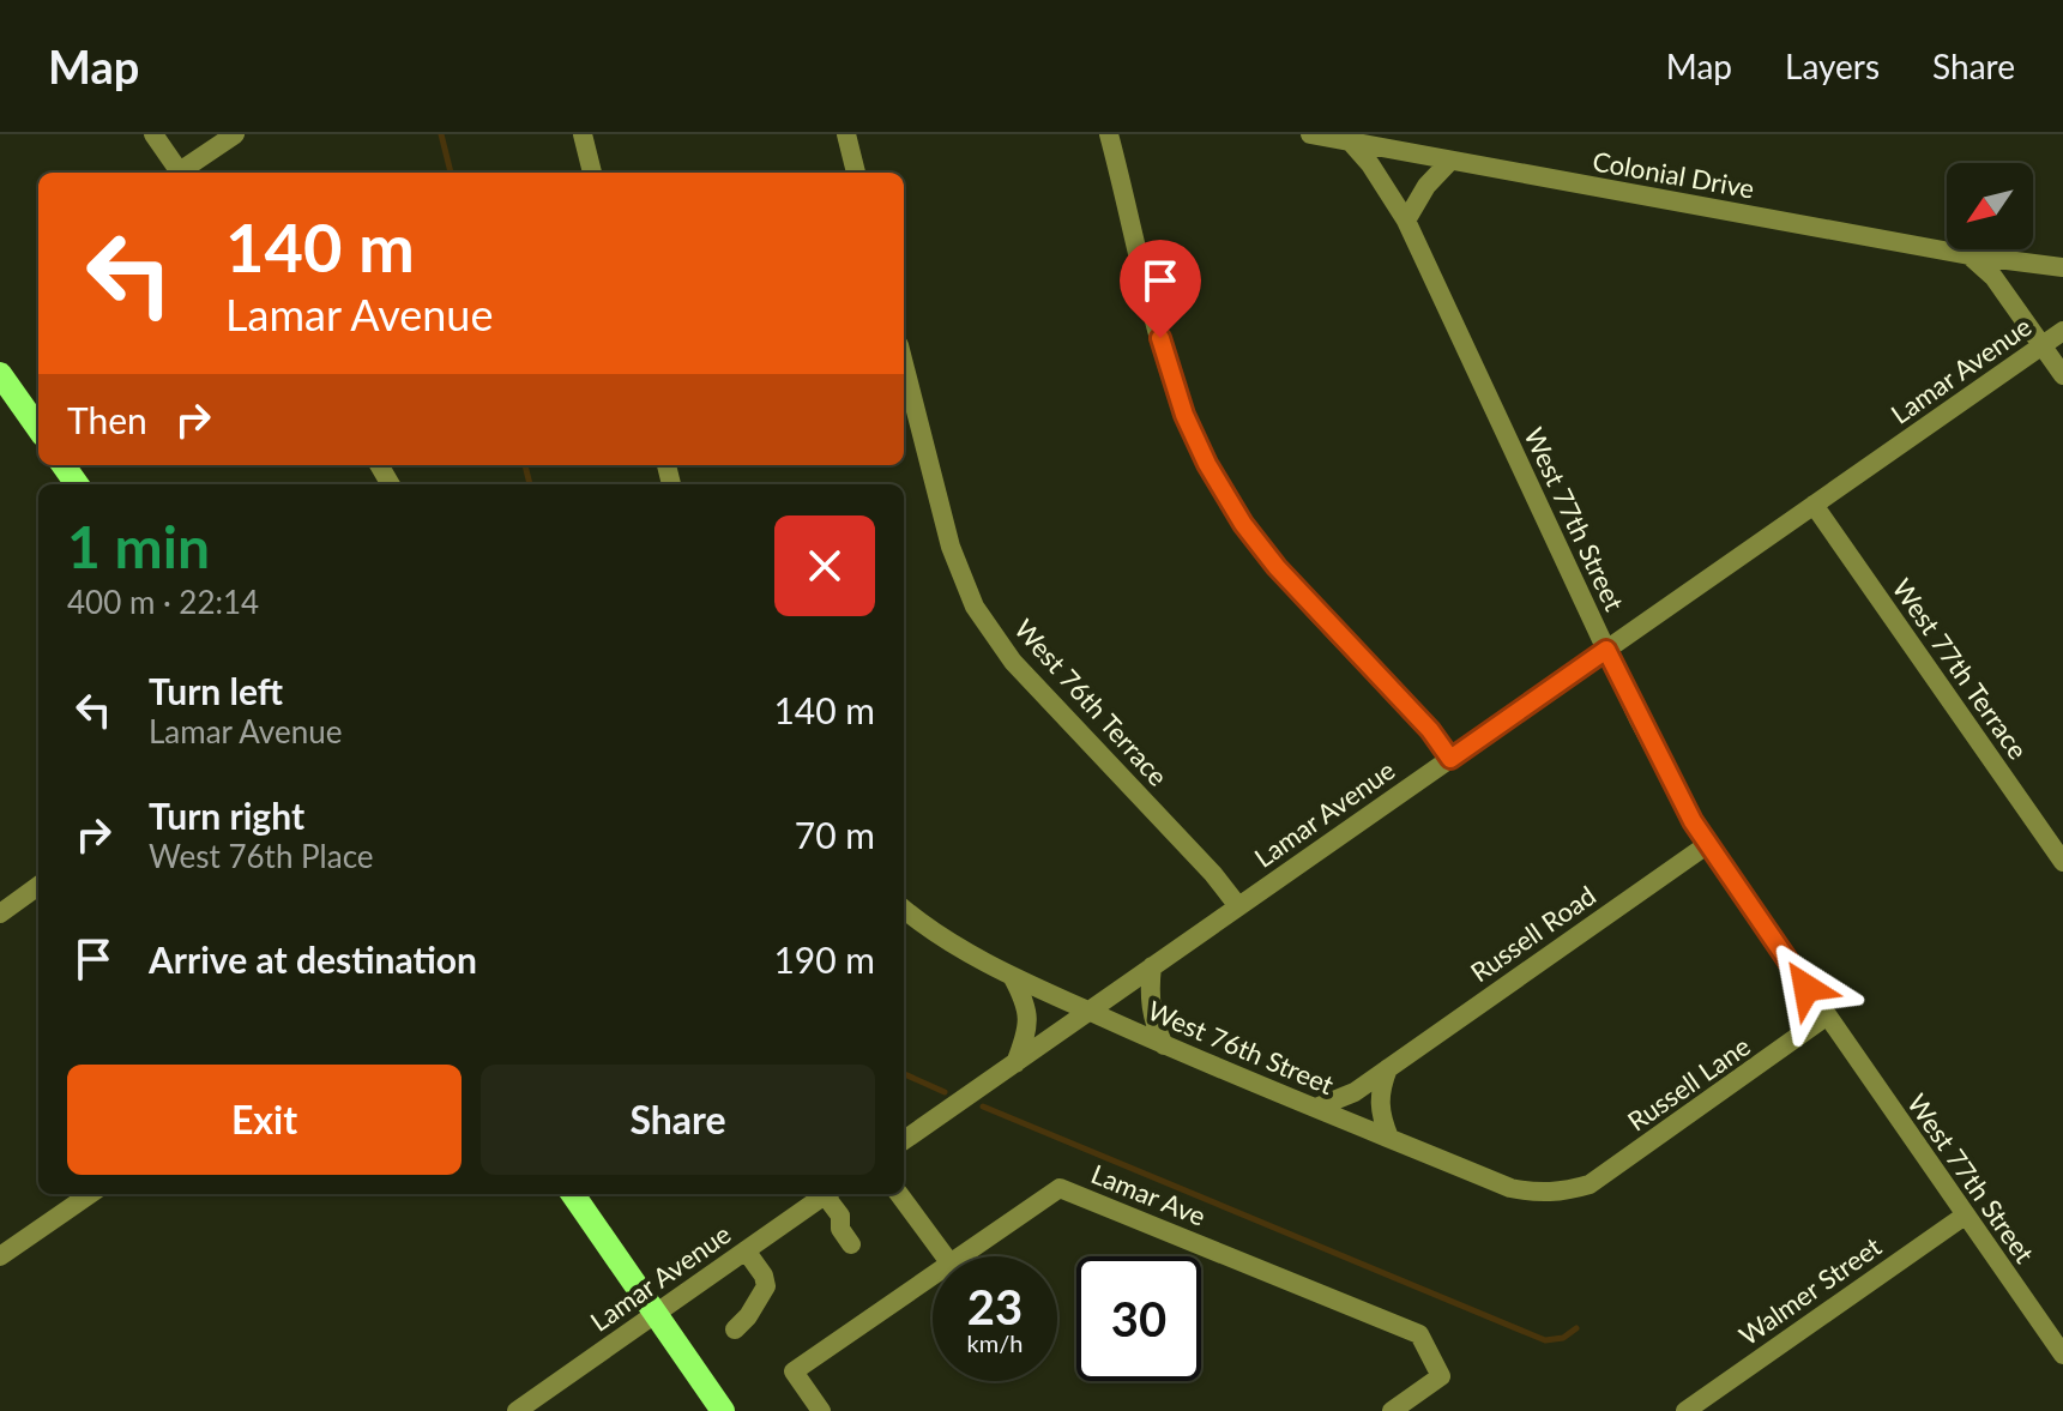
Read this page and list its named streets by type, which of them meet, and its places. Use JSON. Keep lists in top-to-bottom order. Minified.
{"streets":{"street":["Colonial Drive","Lamar Avenue","West 77th Street","West 77th Terrace","West 76th Terrace","Russell Road","West 76th Street","Russell Lane","Lamar Ave","Walmer Street"]},"crossings":[["Colonial Drive","West 77th Street"],["Lamar Avenue","West 77th Street"],["Lamar Avenue","West 77th Terrace"],["Lamar Avenue","West 76th Terrace"],["Lamar Avenue","West 76th Street"],["West 77th Street","Russell Road"],["West 77th Street","Russell Lane"],["West 77th Street","Walmer Street"],["Russell Road","West 76th Street"],["West 76th Street","Russell Lane"]],"north":"bottom left","page":{"header":"Map","nav":["Map","Layers","Share"],"turn":["140 m","Lamar Avenue"],"then":"Then","heading":["1 min","400 m · 22:14"],"list":[{"name":"Turn left","note":"Lamar Avenue","value":"140 m"},{"name":"Turn right","note":"West 76th Place","value":"70 m"},{"name":"Arrive at destination","value":"190 m"}],"buttons":["Exit","Share"],"speed":"23 km/h","limit":"30"}}
